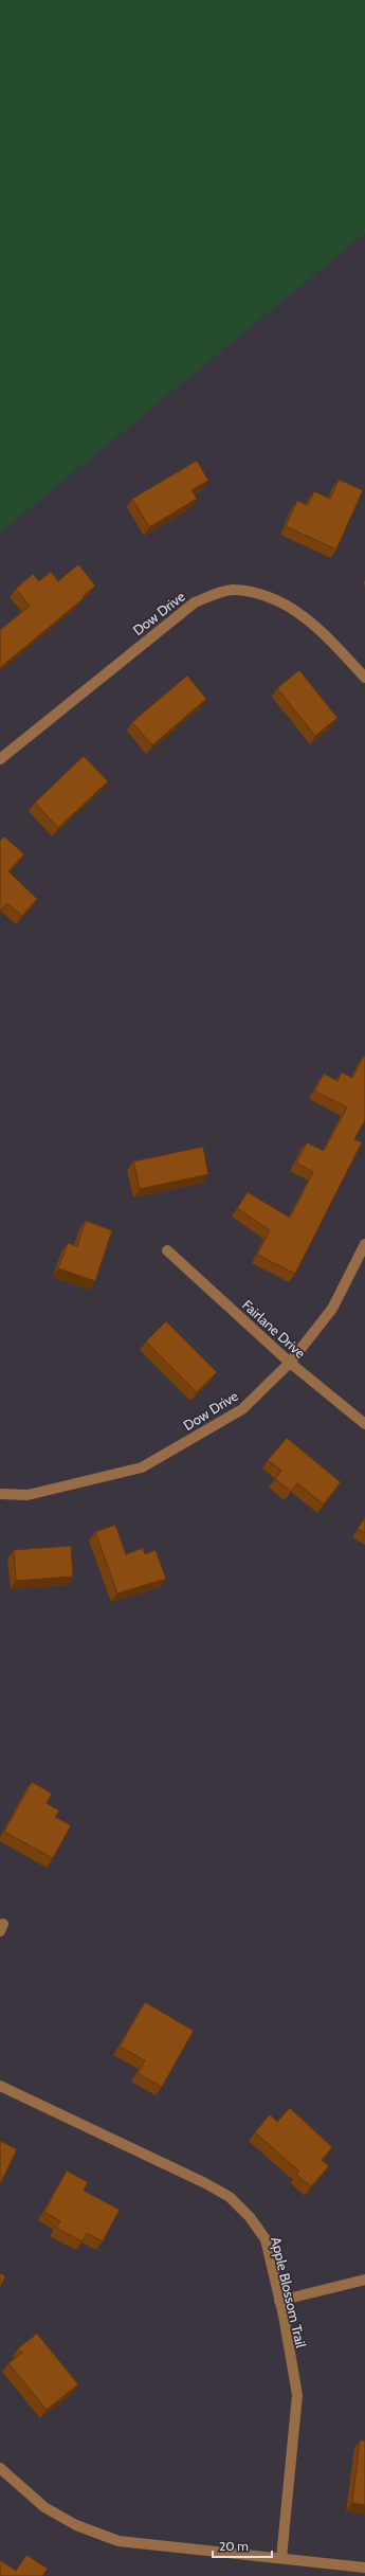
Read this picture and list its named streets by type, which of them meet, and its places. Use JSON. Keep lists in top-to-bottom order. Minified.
{"streets":{"street":["Dow Drive","Fairlane Drive","Apple Blossom Trail"]},"crossings":[["Dow Drive","Fairlane Drive"]],"scale_bar":"20 m"}
